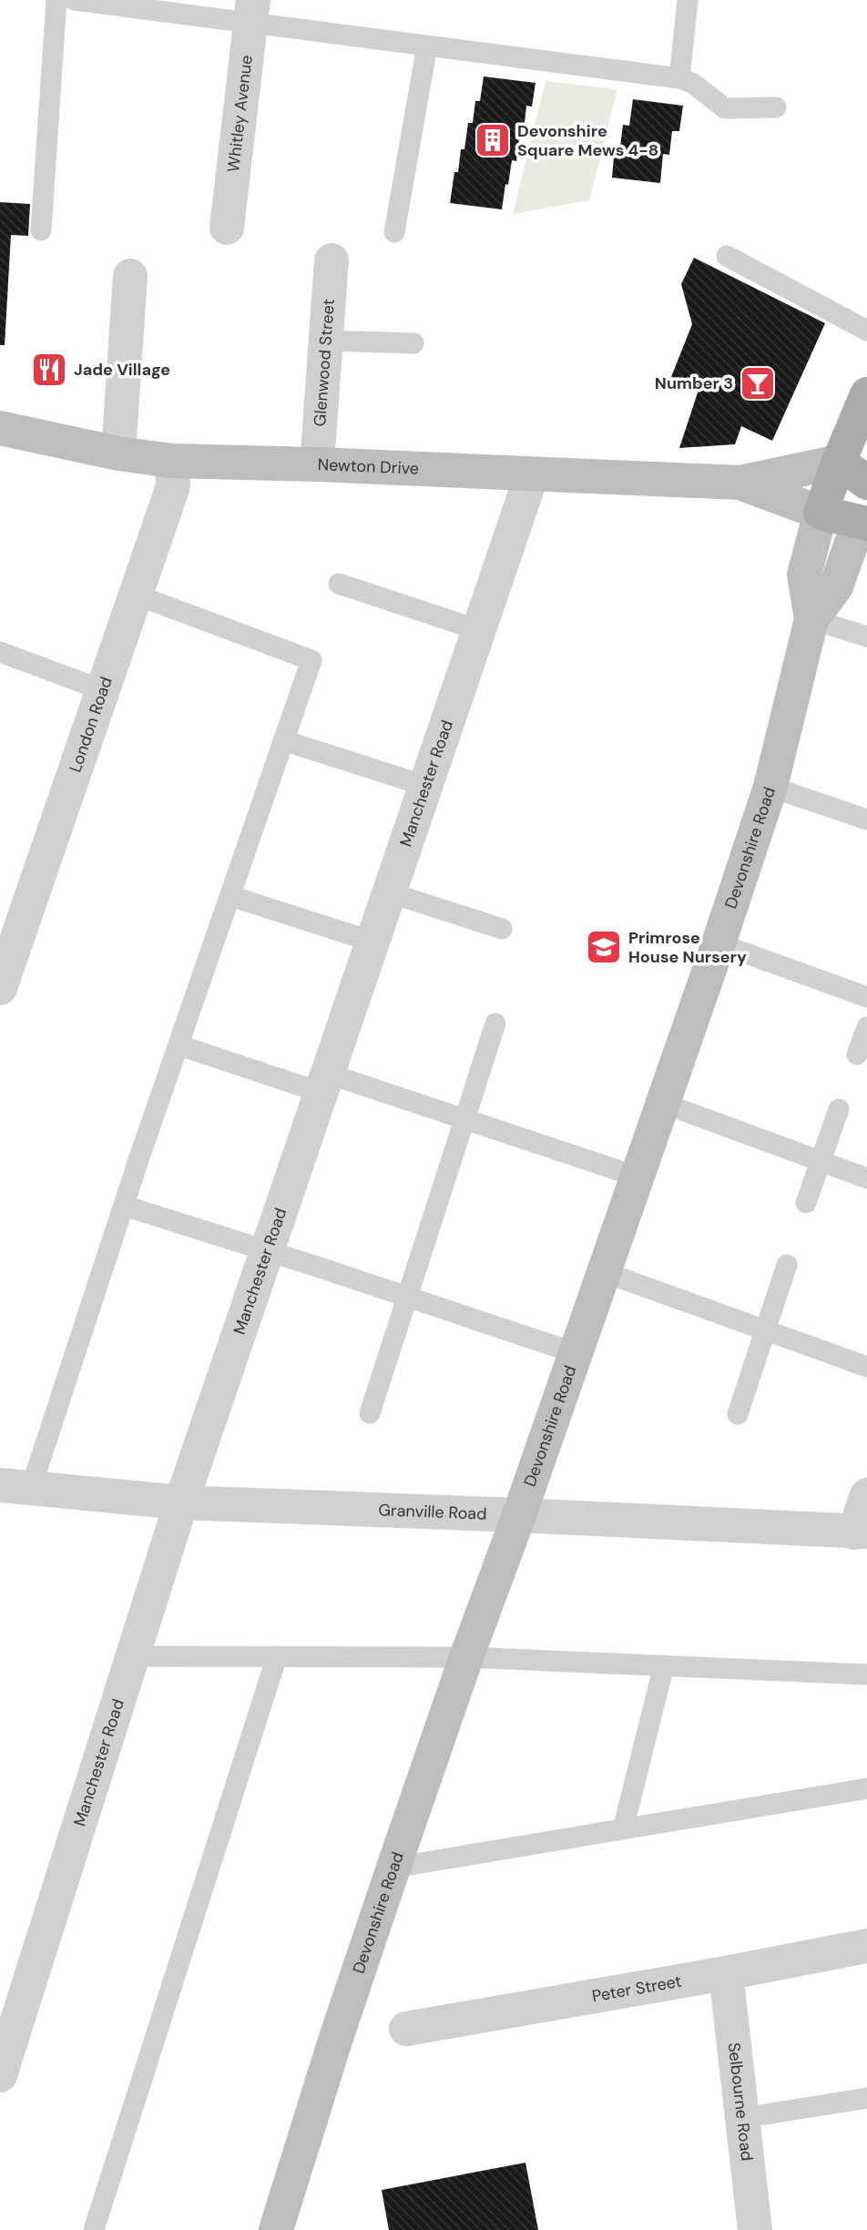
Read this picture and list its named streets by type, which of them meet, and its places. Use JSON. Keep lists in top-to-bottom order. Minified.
{"streets":{"main road":["Newton Drive","Devonshire Road"],"street":["Whitley Avenue","Glenwood Street","London Road","Manchester Road","Granville Road","Peter Street","Selbourne Road"]},"crossings":[["Glenwood Street","Newton Drive"],["Newton Drive","London Road"],["Newton Drive","Manchester Road"],["Newton Drive","Devonshire Road"],["Manchester Road","Granville Road"],["Devonshire Road","Granville Road"],["Peter Street","Selbourne Road"]],"places":{"building":["Devonshire Square Mews 4-8"],"restaurant":["Jade Village"],"bar":["Number 3"],"school or university":["Primrose House Nursery"]}}
